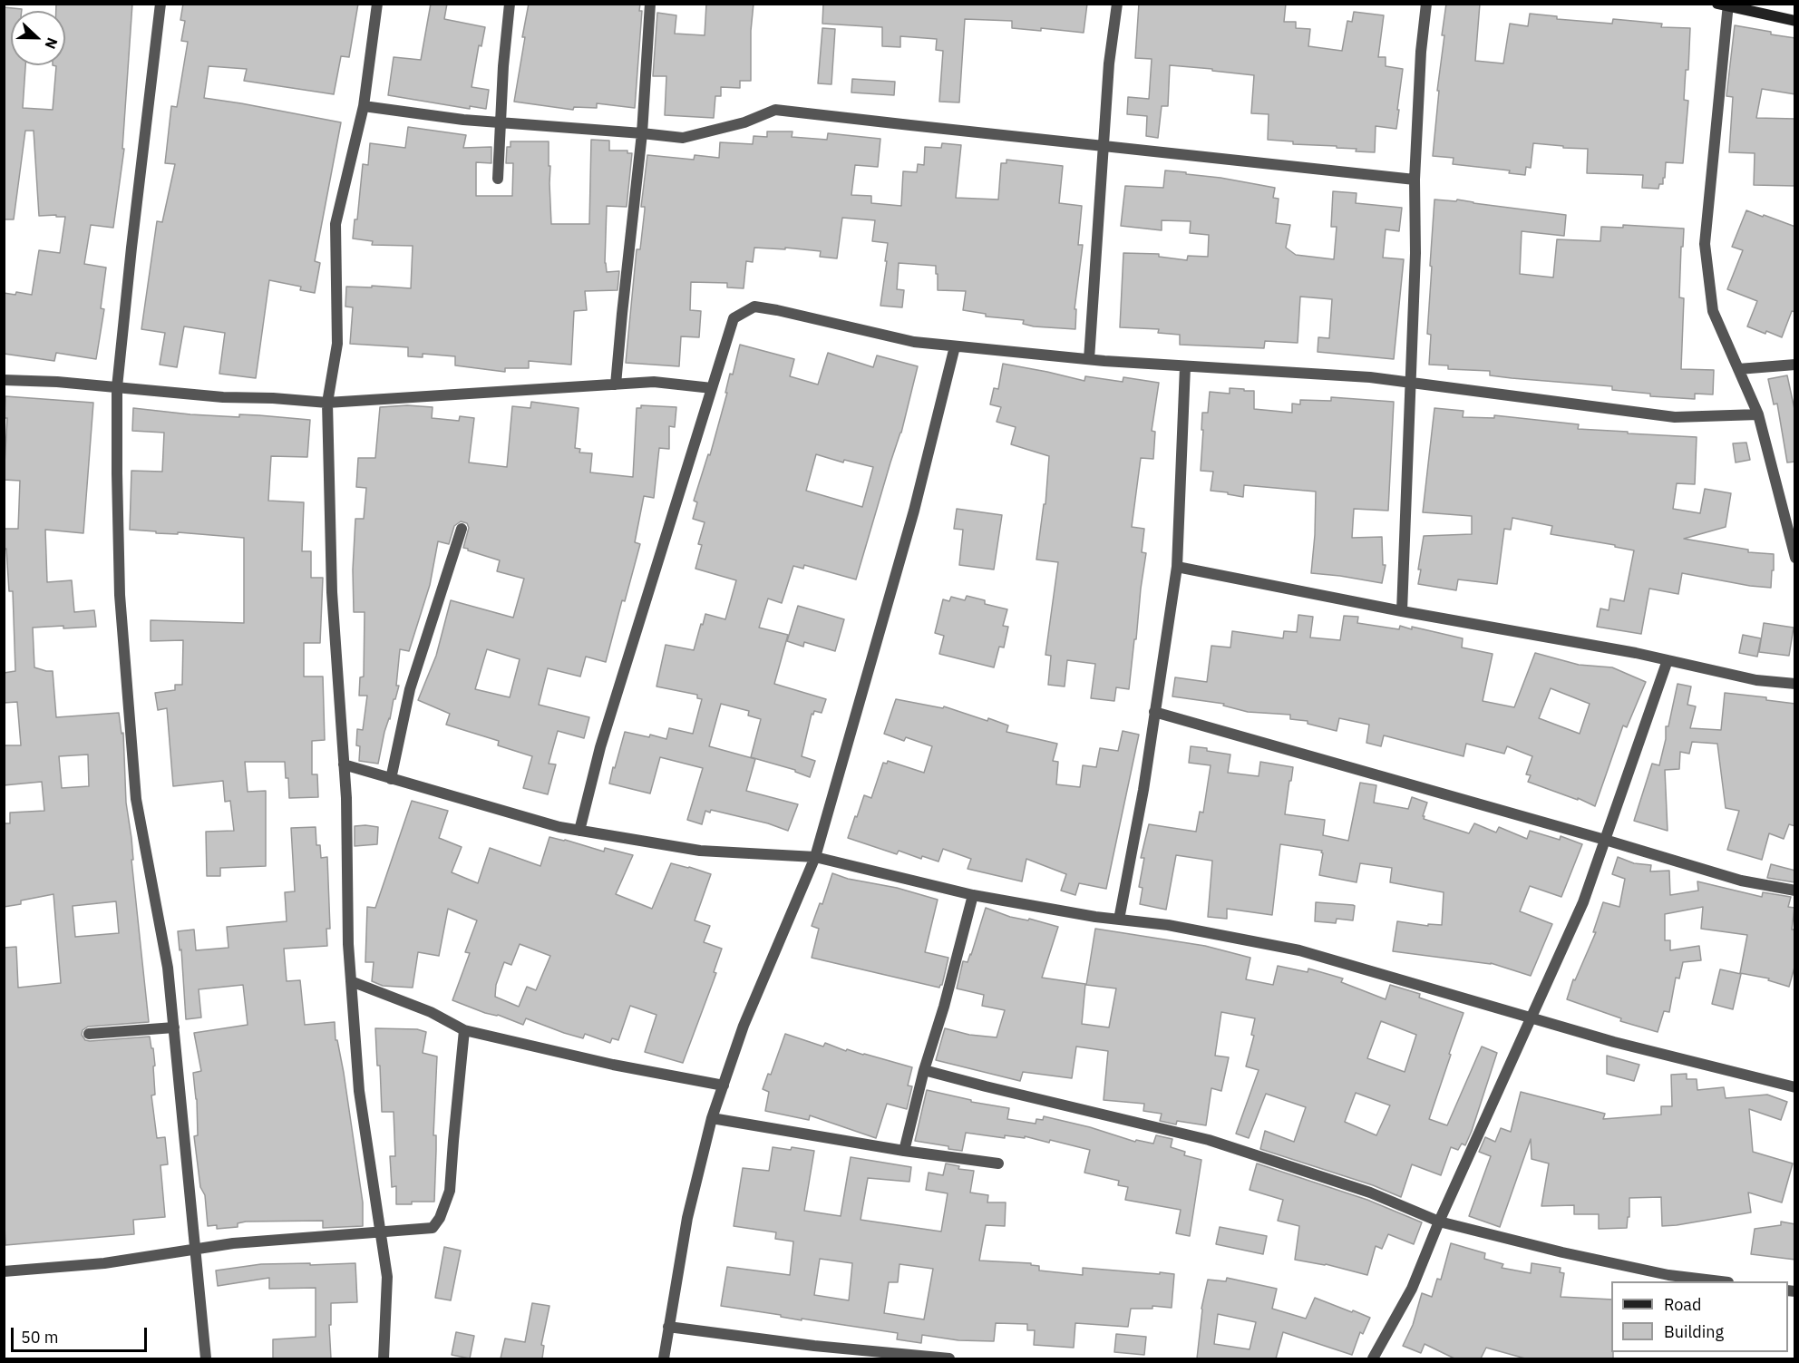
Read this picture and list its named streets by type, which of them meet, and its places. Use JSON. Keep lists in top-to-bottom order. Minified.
{"legend":["Road","Building"],"scale_bar":"50 m","north":"right"}
